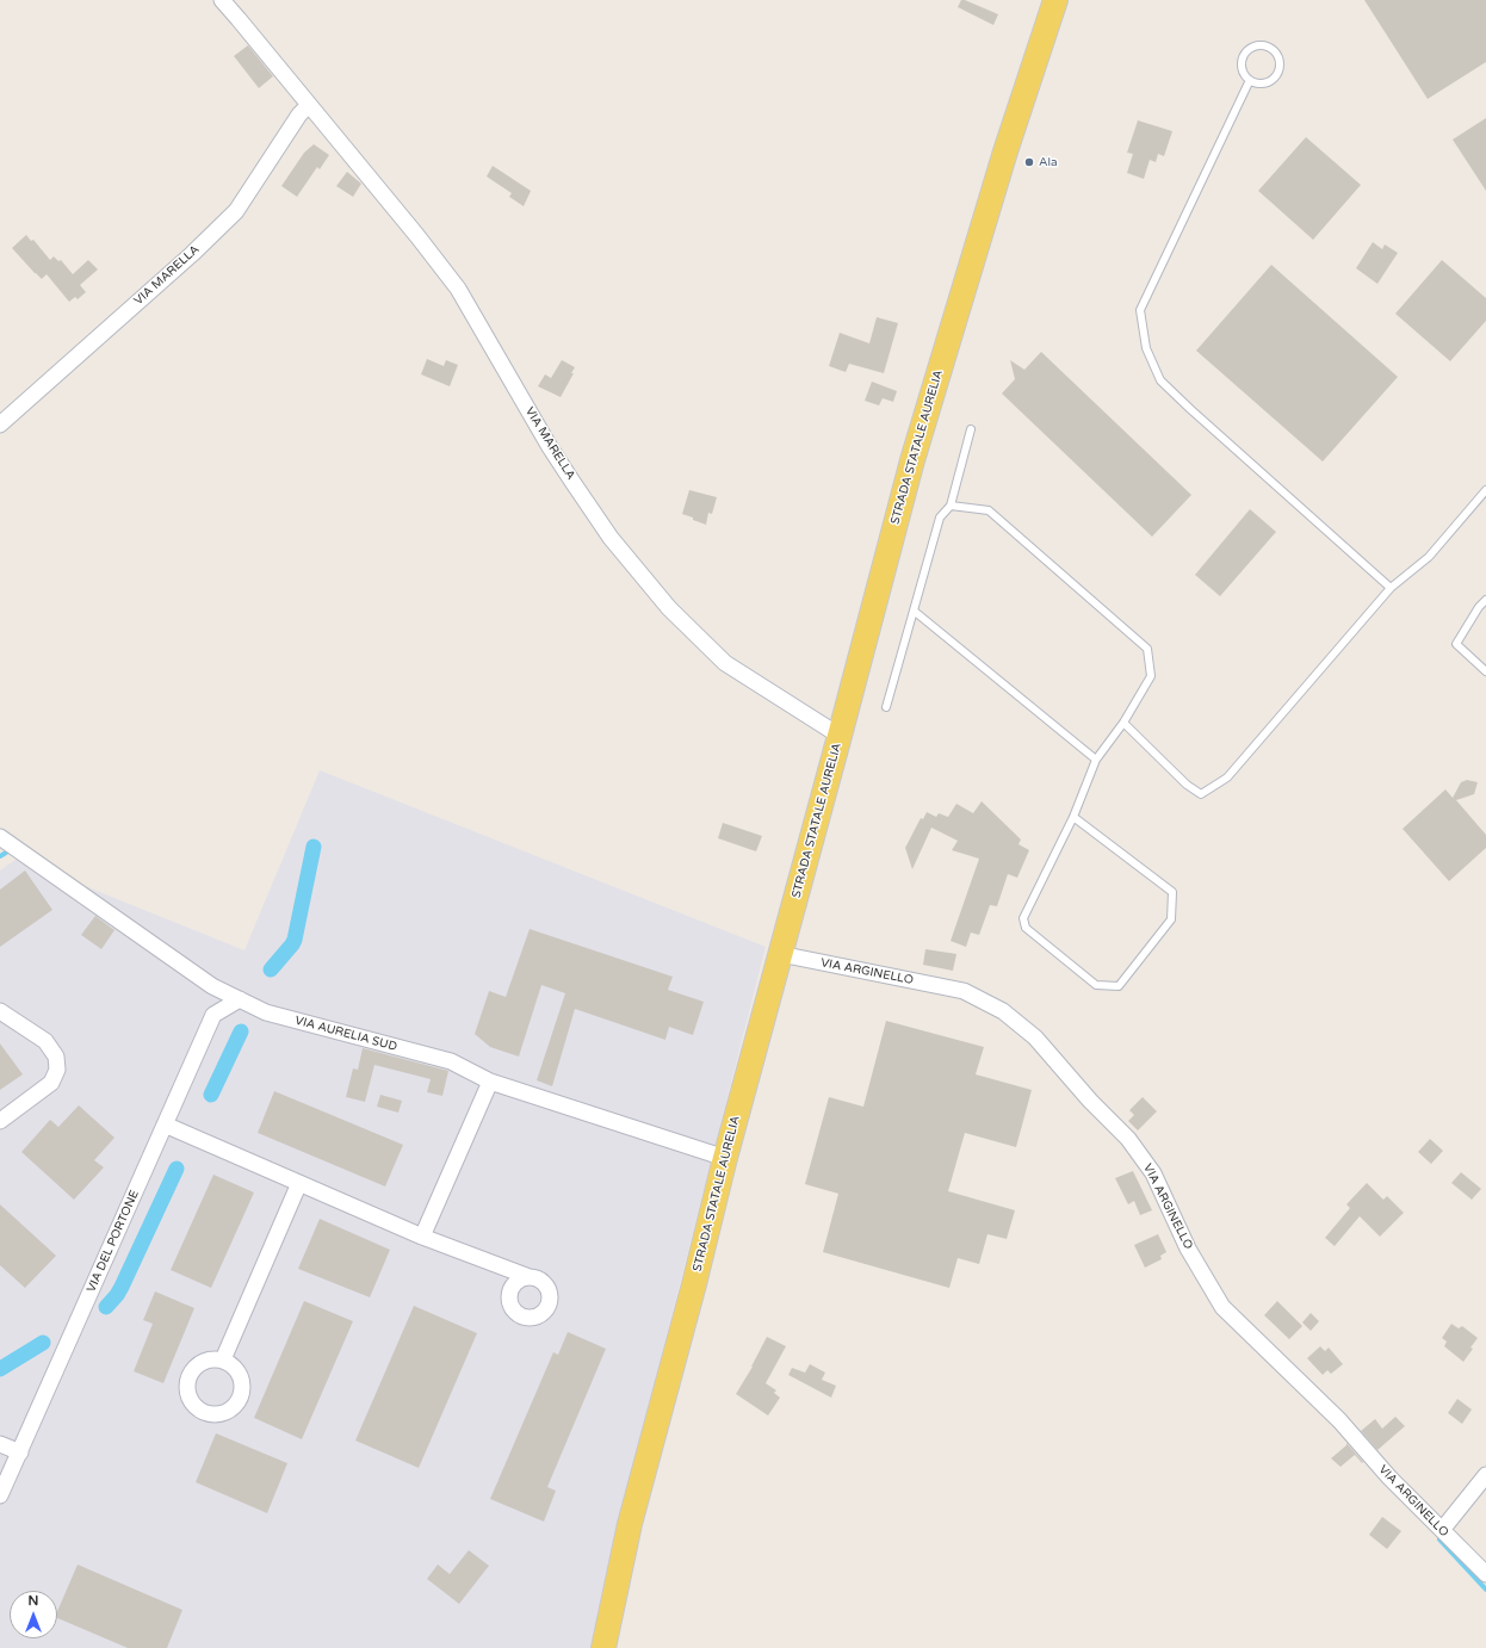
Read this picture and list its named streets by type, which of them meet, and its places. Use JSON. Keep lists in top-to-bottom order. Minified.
{"streets":{"main road":["STRADA STATALE AURELIA"],"street":["VIA MARELLA","VIA ARGINELLO","VIA AURELIA SUD","VIA DEL PORTONE"]},"crossings":[["VIA MARELLA","STRADA STATALE AURELIA"],["STRADA STATALE AURELIA","VIA ARGINELLO"],["STRADA STATALE AURELIA","VIA AURELIA SUD"],["VIA AURELIA SUD","VIA DEL PORTONE"]],"places":["Ala"],"north":"top"}
